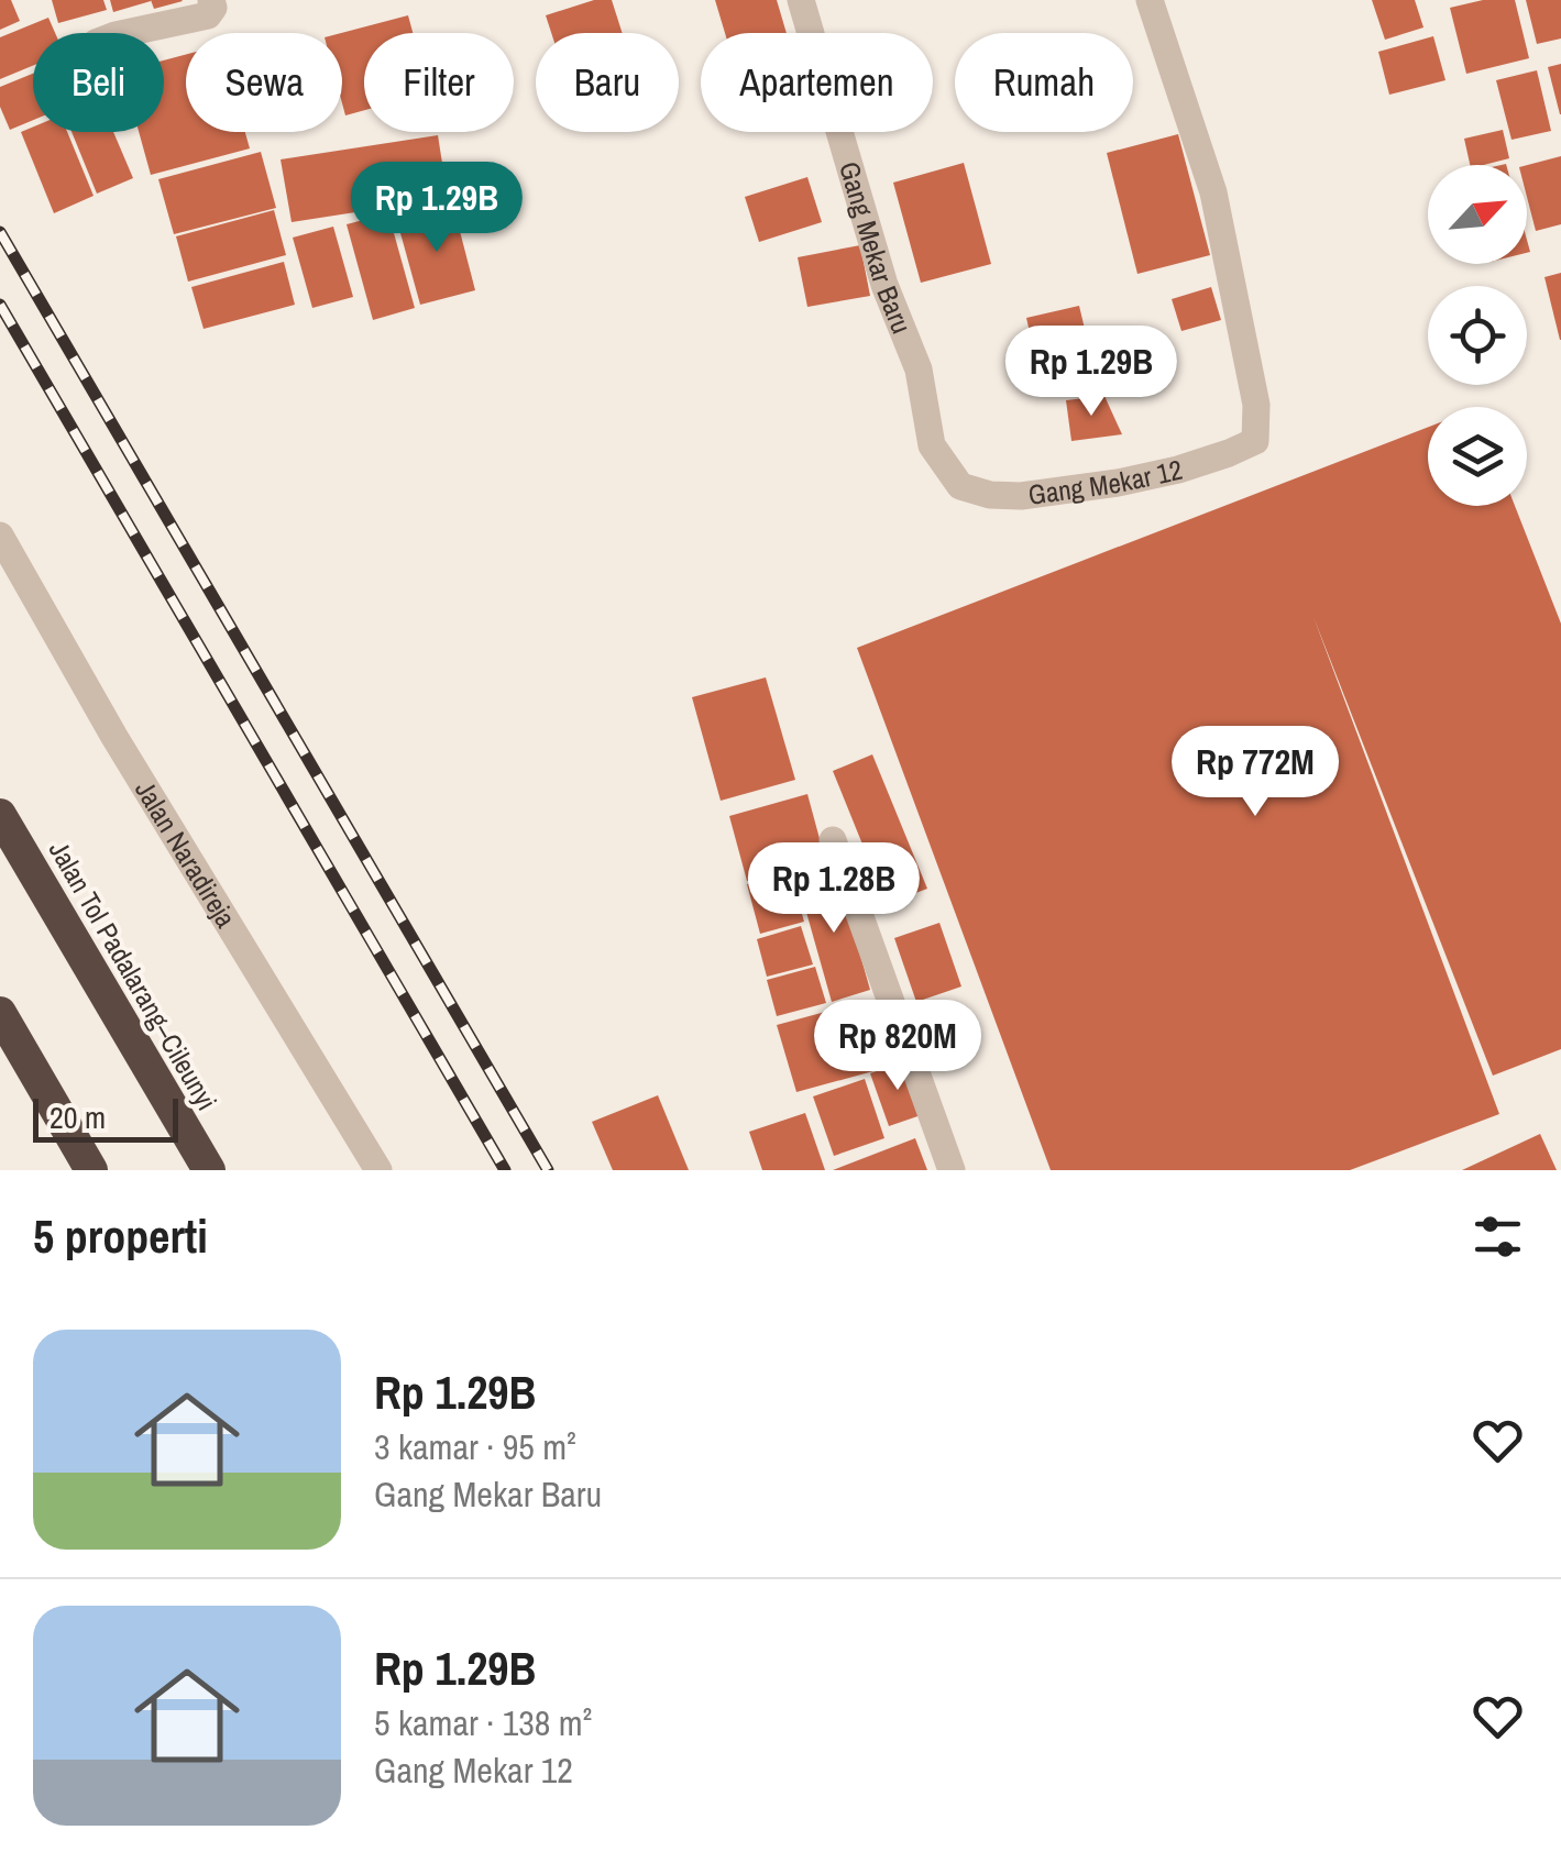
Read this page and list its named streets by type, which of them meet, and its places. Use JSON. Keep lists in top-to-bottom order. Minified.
{"streets":{"highway":["Jalan Tol Padalarang–Cileunyi"],"street":["Gang Mekar Baru","Gang Mekar 12","Jalan Naradireja"]},"crossings":[["Gang Mekar Baru","Gang Mekar 12"]],"scale_bar":"20 m","north":"top right","page":{"chip":["Beli","Sewa","Filter","Baru","Apartemen","Rumah"],"price":["Rp 1.29B","Rp 1.29B","Rp 772M","Rp 1.28B","Rp 820M"],"scale":"20 m","heading":"5 properti","list":[{"name":"Rp 1.29B","note":"3 kamar · 95 m² · Gang Mekar Baru"},{"name":"Rp 1.29B","note":"5 kamar · 138 m² · Gang Mekar 12"}]}}
